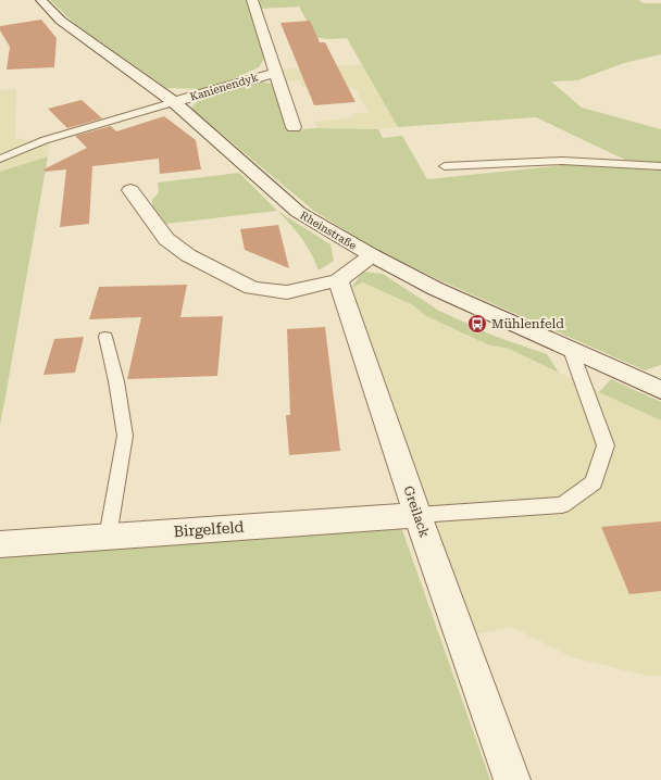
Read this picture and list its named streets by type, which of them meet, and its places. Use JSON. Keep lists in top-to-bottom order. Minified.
{"streets":{"street":["Kanienendyk","Rheinstraße","Greilack","Birgelfeld"]},"crossings":[["Kanienendyk","Rheinstraße"],["Greilack","Birgelfeld"]],"places":{"bus stop":["Mühlenfeld"]}}
